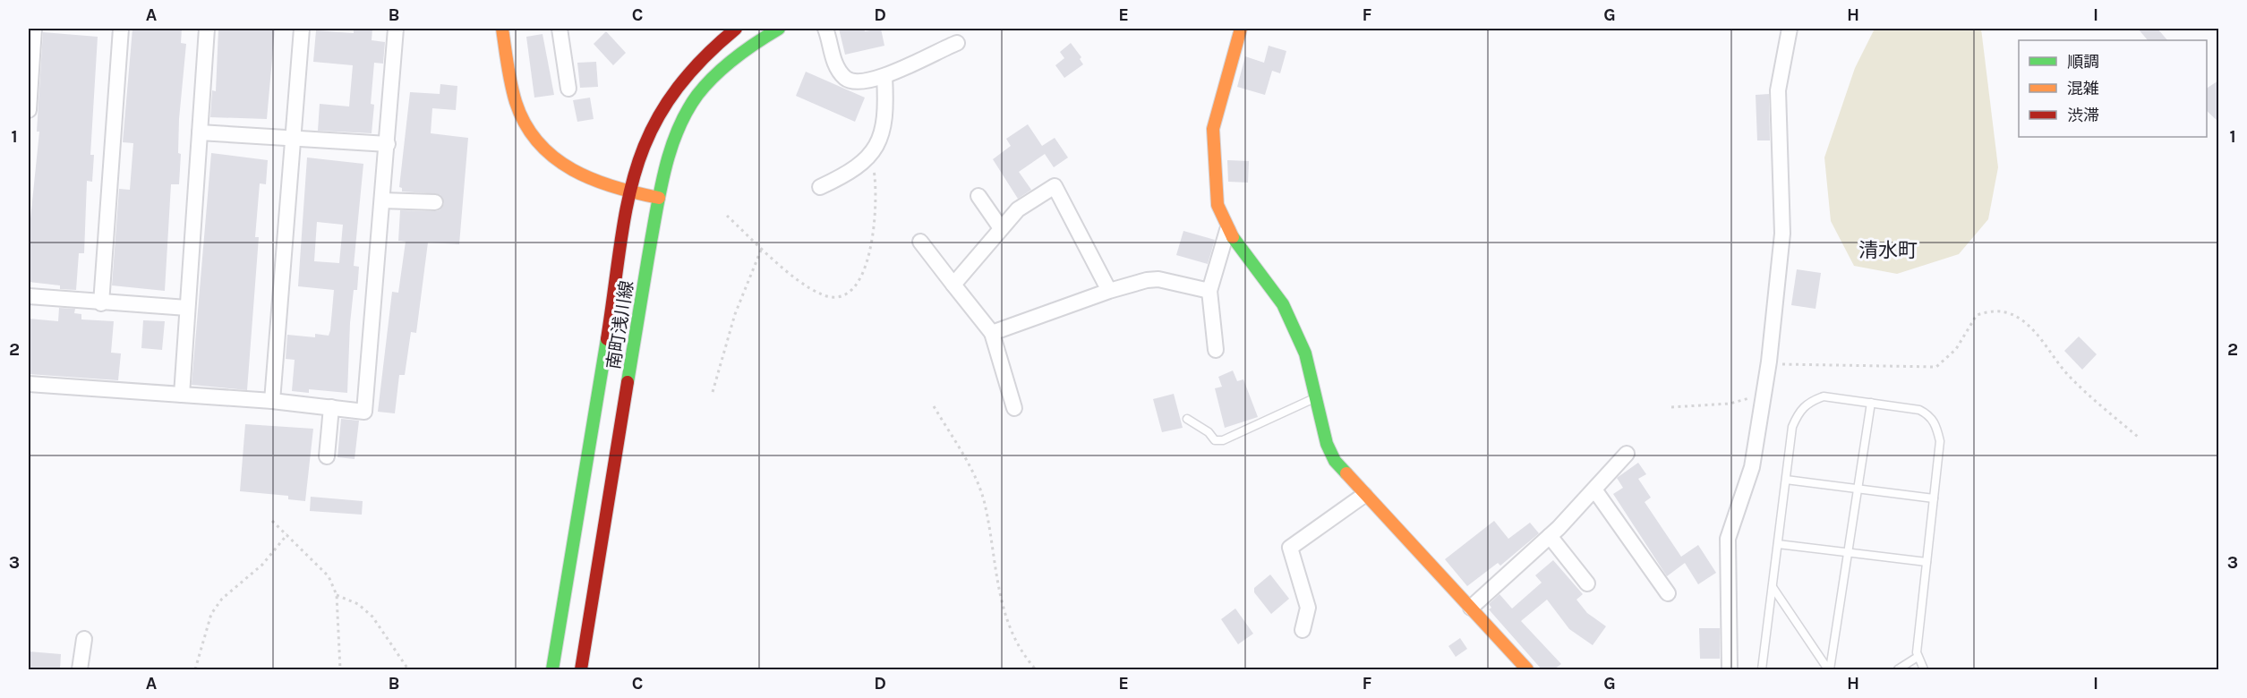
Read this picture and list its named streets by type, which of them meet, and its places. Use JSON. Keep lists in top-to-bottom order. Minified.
{"streets":{"street":["南町浅川線"]},"districts":["清水町"],"legend":["順調","混雑","渋滞"],"grid":{"columns":["A","B","C","D","E","F","G","H","I"],"rows":["1","2","3"]}}
